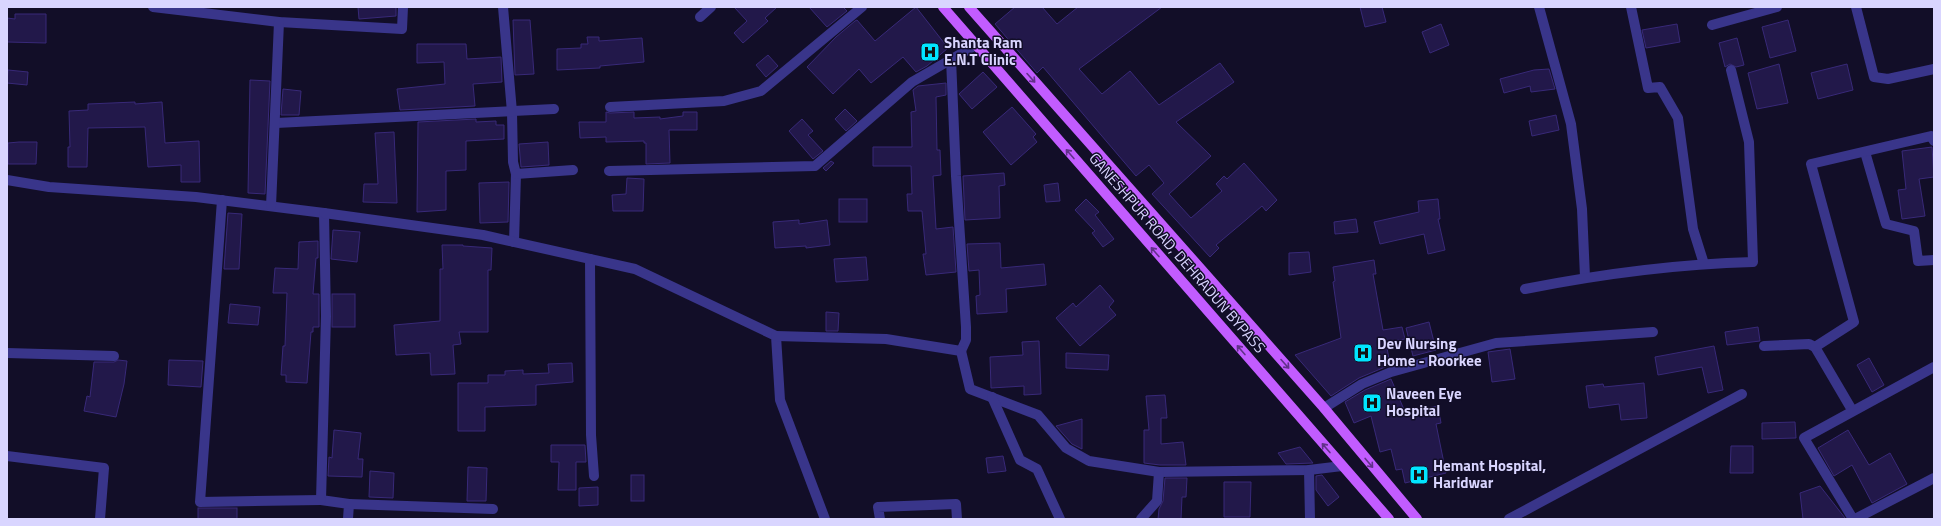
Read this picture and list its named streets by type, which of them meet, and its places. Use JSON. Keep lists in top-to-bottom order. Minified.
{"streets":{"main road":["GANESHPUR ROAD, DEHRADUN BYPASS"]},"places":{"hospital":["Shanta Ram E.N.T Clinic","Dev Nursing Home - Roorkee","Naveen Eye Hospital","Hemant Hospital, Haridwar"]}}
